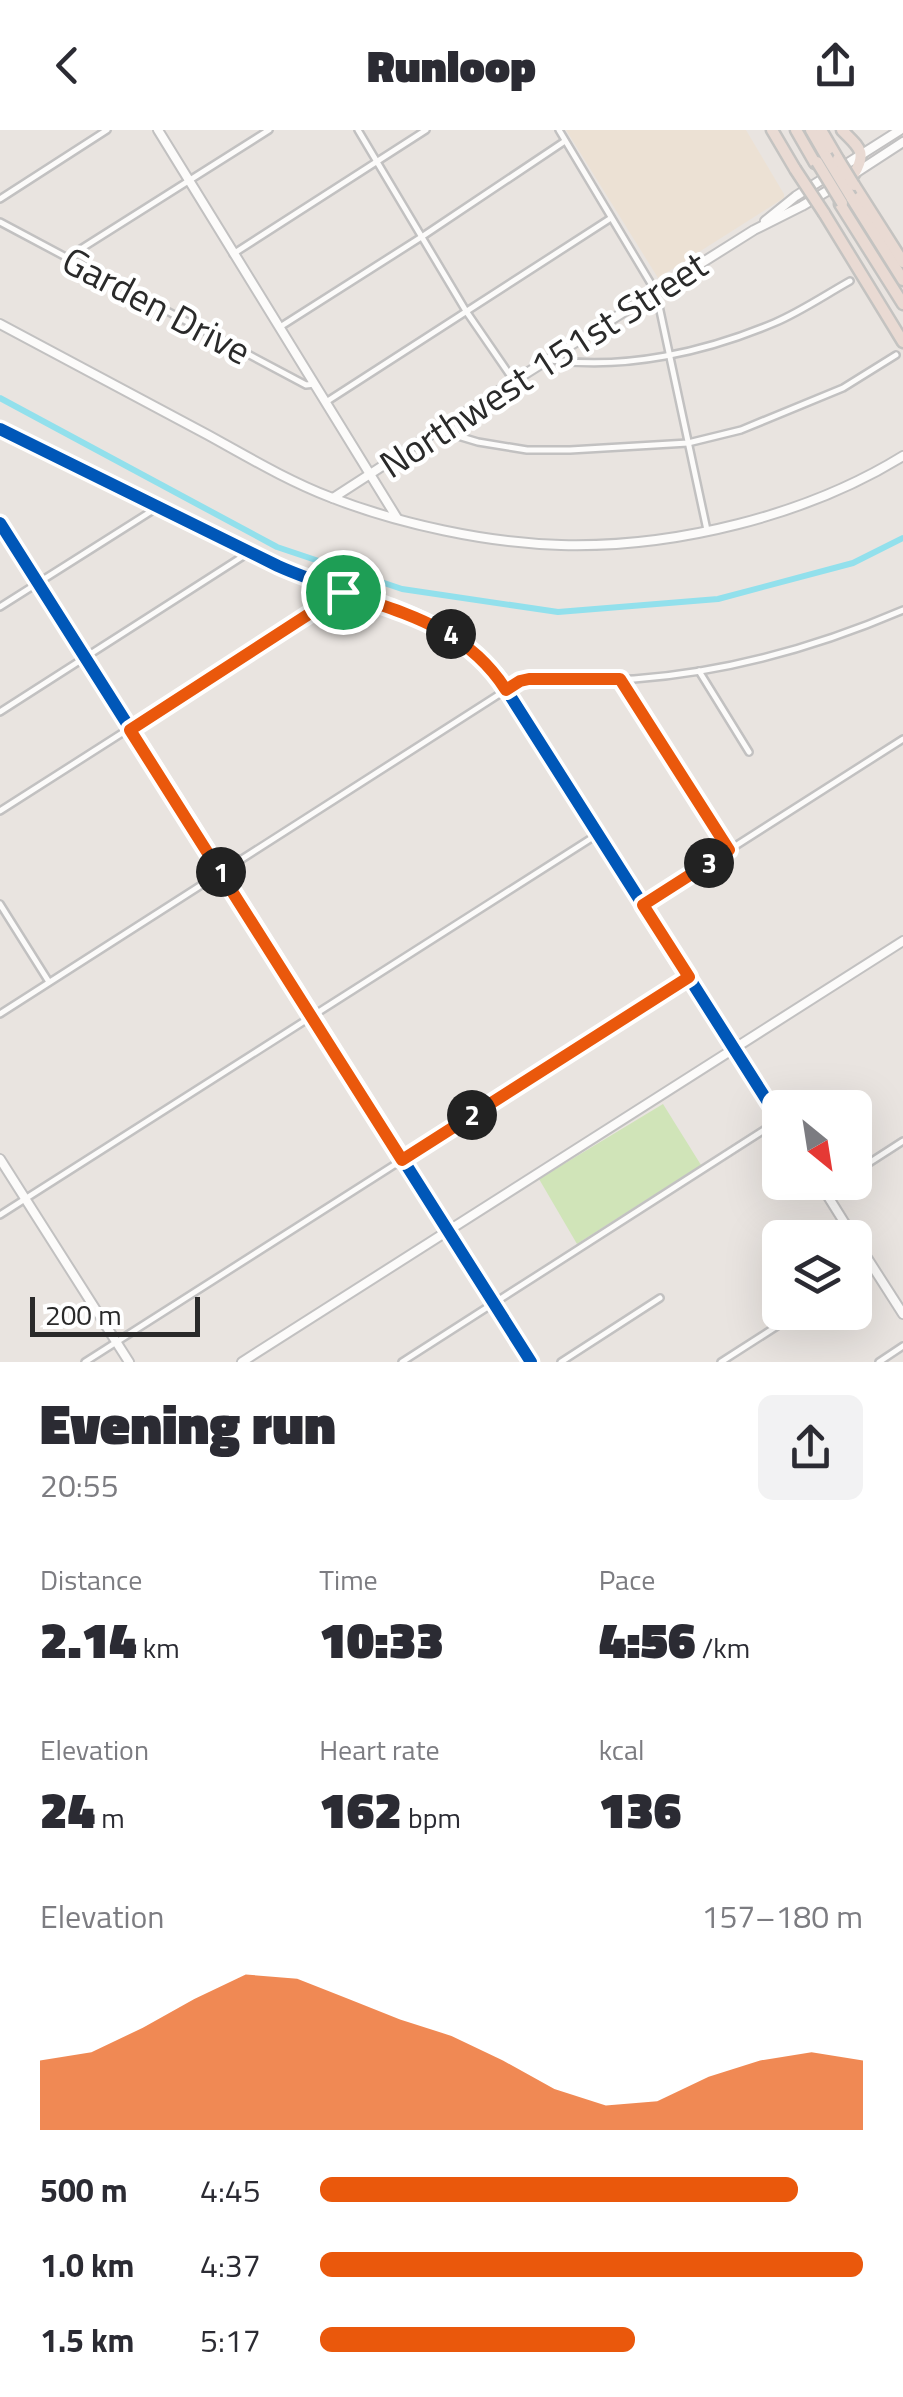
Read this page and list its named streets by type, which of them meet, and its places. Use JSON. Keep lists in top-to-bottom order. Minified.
{"streets":{"street":["Garden Drive","Northwest 151st Street"]},"scale_bar":"200 m","north":"bottom right","page":{"header":"Runloop","pins":["4","3","1","2"],"scale":"200 m","heading":["Evening run","20:55"],"stats":[["Distance","2.14 km"],["Time","10:33"],["Pace","4:56 /km"],["Elevation","24 m"],["Heart rate","162 bpm"],["kcal","136"]],"chart":["Elevation","157–180 m"],"list":[{"name":"500 m","note":"4:45"},{"name":"1.0 km","note":"4:37"},{"name":"1.5 km","note":"5:17"}]}}
